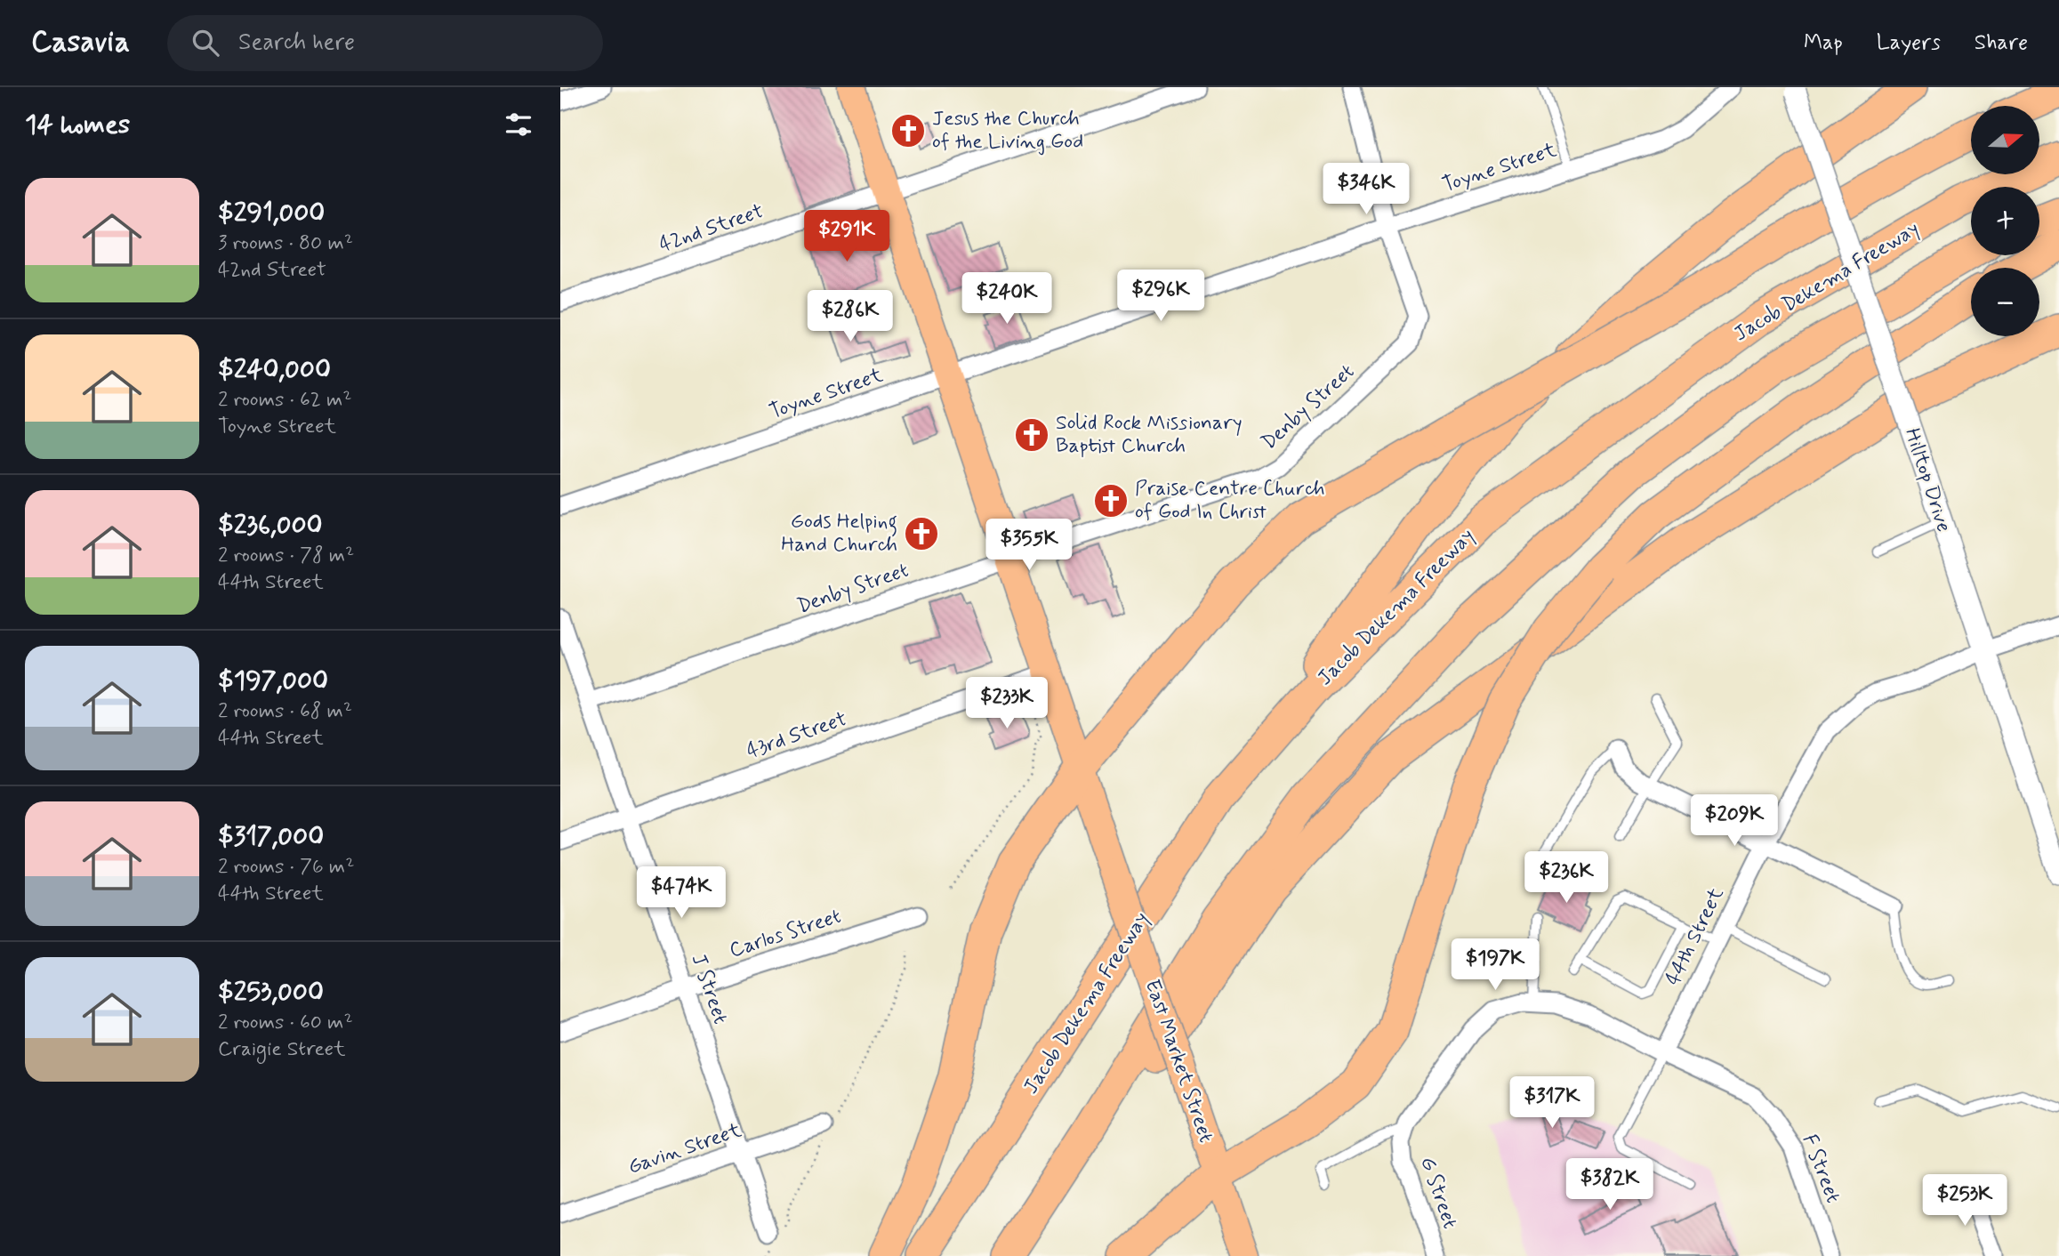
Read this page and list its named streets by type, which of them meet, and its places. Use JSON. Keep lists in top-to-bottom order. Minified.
{"streets":{"highway":["Jacob Dekema Freeway"],"main road":["East Market Street"],"street":["Toyne Street","42nd Street","Denby Street","Hilltop Drive","43rd Street","Carlos Street","44th Street","J Street","Gavin Street","F Street","G Street"]},"crossings":[["Toyne Street","Denby Street"],["Toyne Street","East Market Street"],["42nd Street","East Market Street"],["Denby Street","J Street"],["Denby Street","East Market Street"],["Hilltop Drive","44th Street"],["43rd Street","J Street"],["43rd Street","East Market Street"],["Carlos Street","J Street"],["44th Street","F Street"],["J Street","Gavin Street"]],"places":{"church":["Jesus the Church of the Living God","Solid Rock Missionary Baptist Church","Praise Centre Church of God In Christ","Gods Helping Hand Church"]},"north":"right","page":{"header":"Casavia","search":"Search here","nav":["Map","Layers","Share"],"heading":"14 homes","map_buttons":["+","−"],"list":[{"name":"$291,000","note":"3 rooms · 80 m² · 42nd Street"},{"name":"$240,000","note":"2 rooms · 62 m² · Toyne Street"},{"name":"$236,000","note":"2 rooms · 78 m² · 44th Street"},{"name":"$197,000","note":"2 rooms · 68 m² · 44th Street"},{"name":"$317,000","note":"2 rooms · 76 m² · 44th Street"},{"name":"$253,000","note":"2 rooms · 60 m² · Craigie Street"}],"price":["$346K","$291K","$296K","$240K","$286K","$355K","$233K","$209K","$236K","$474K","$197K","$317K","$382K","$253K"]}}
